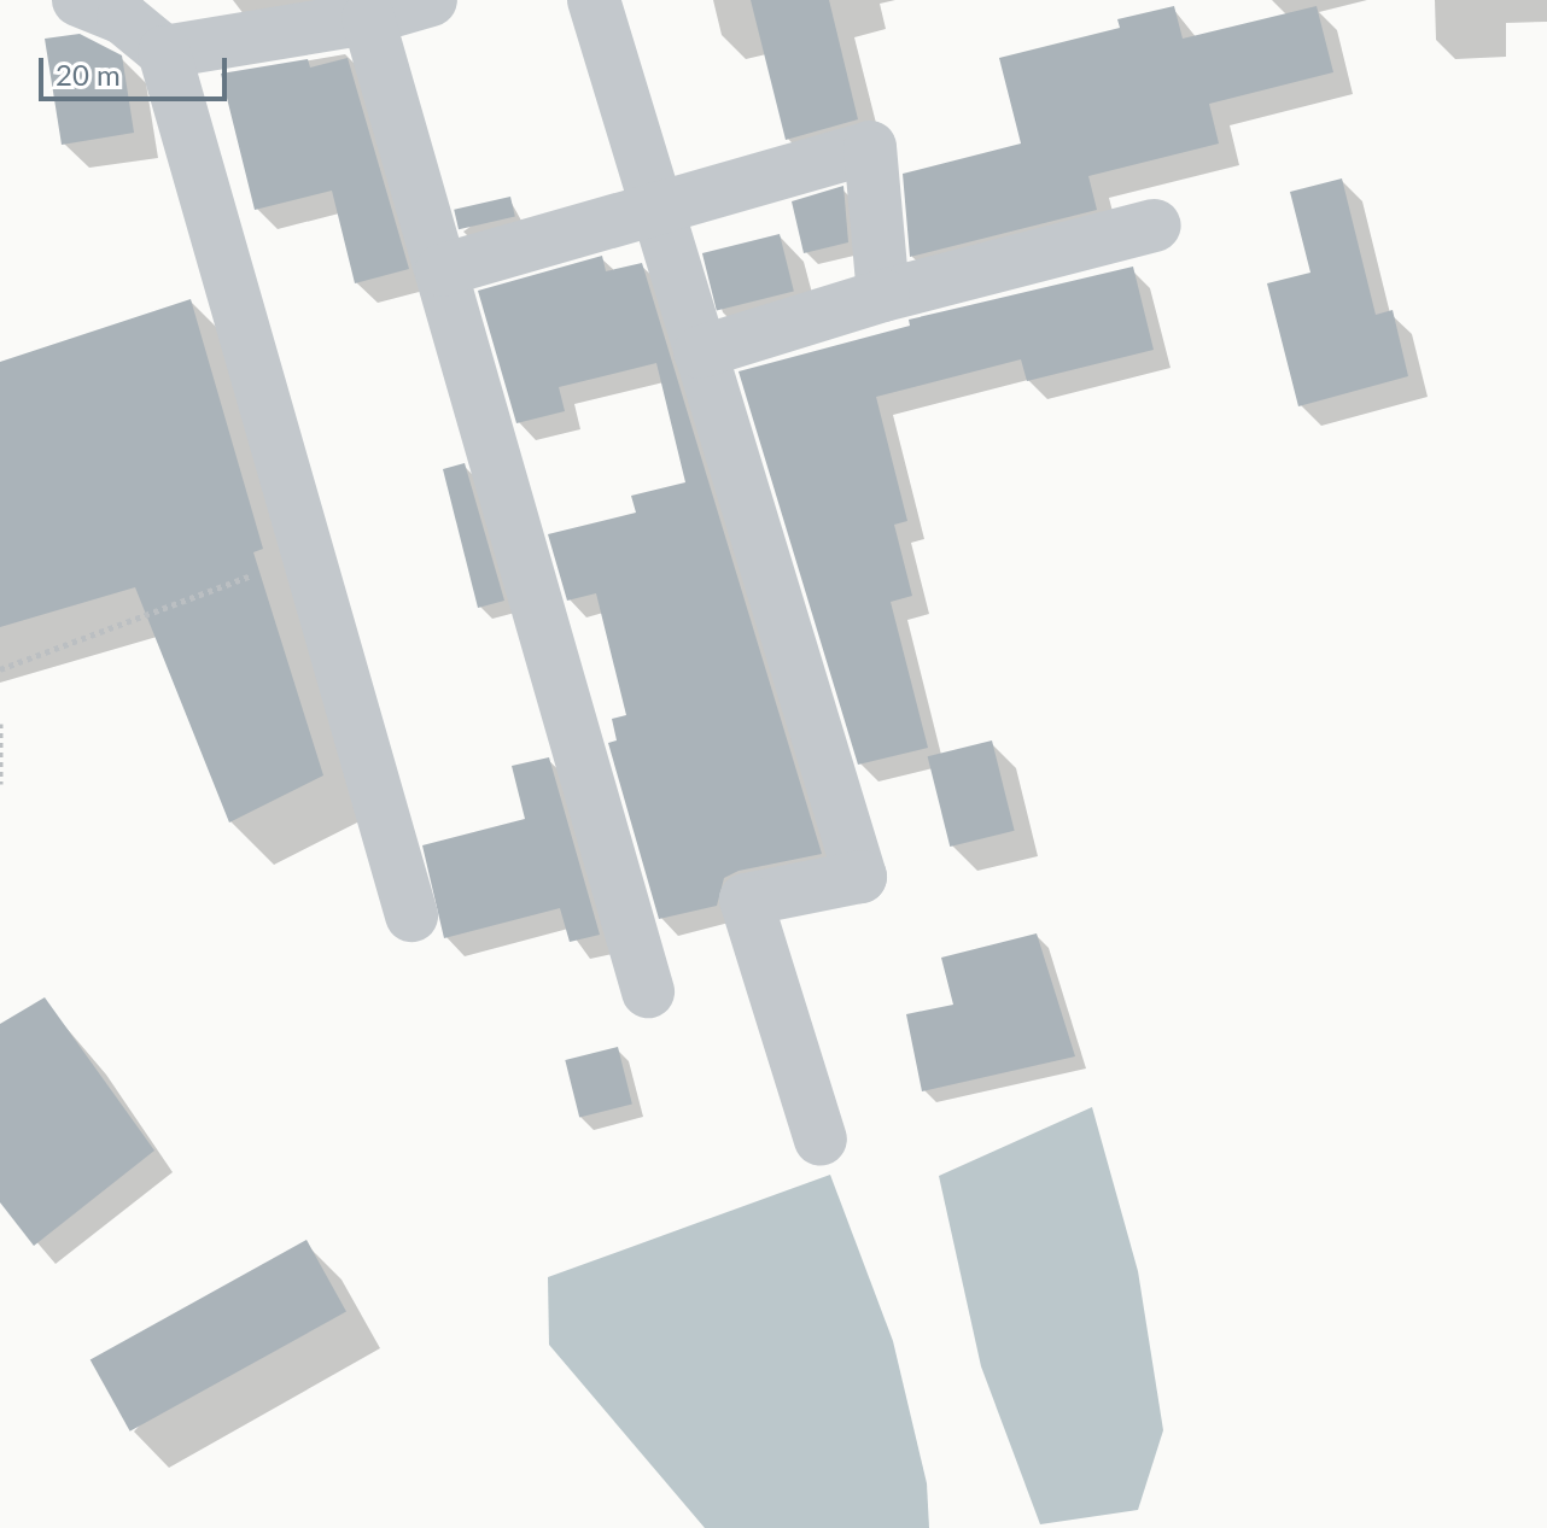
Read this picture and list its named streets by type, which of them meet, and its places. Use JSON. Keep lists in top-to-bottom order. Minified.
{"scale_bar":"20 m"}
